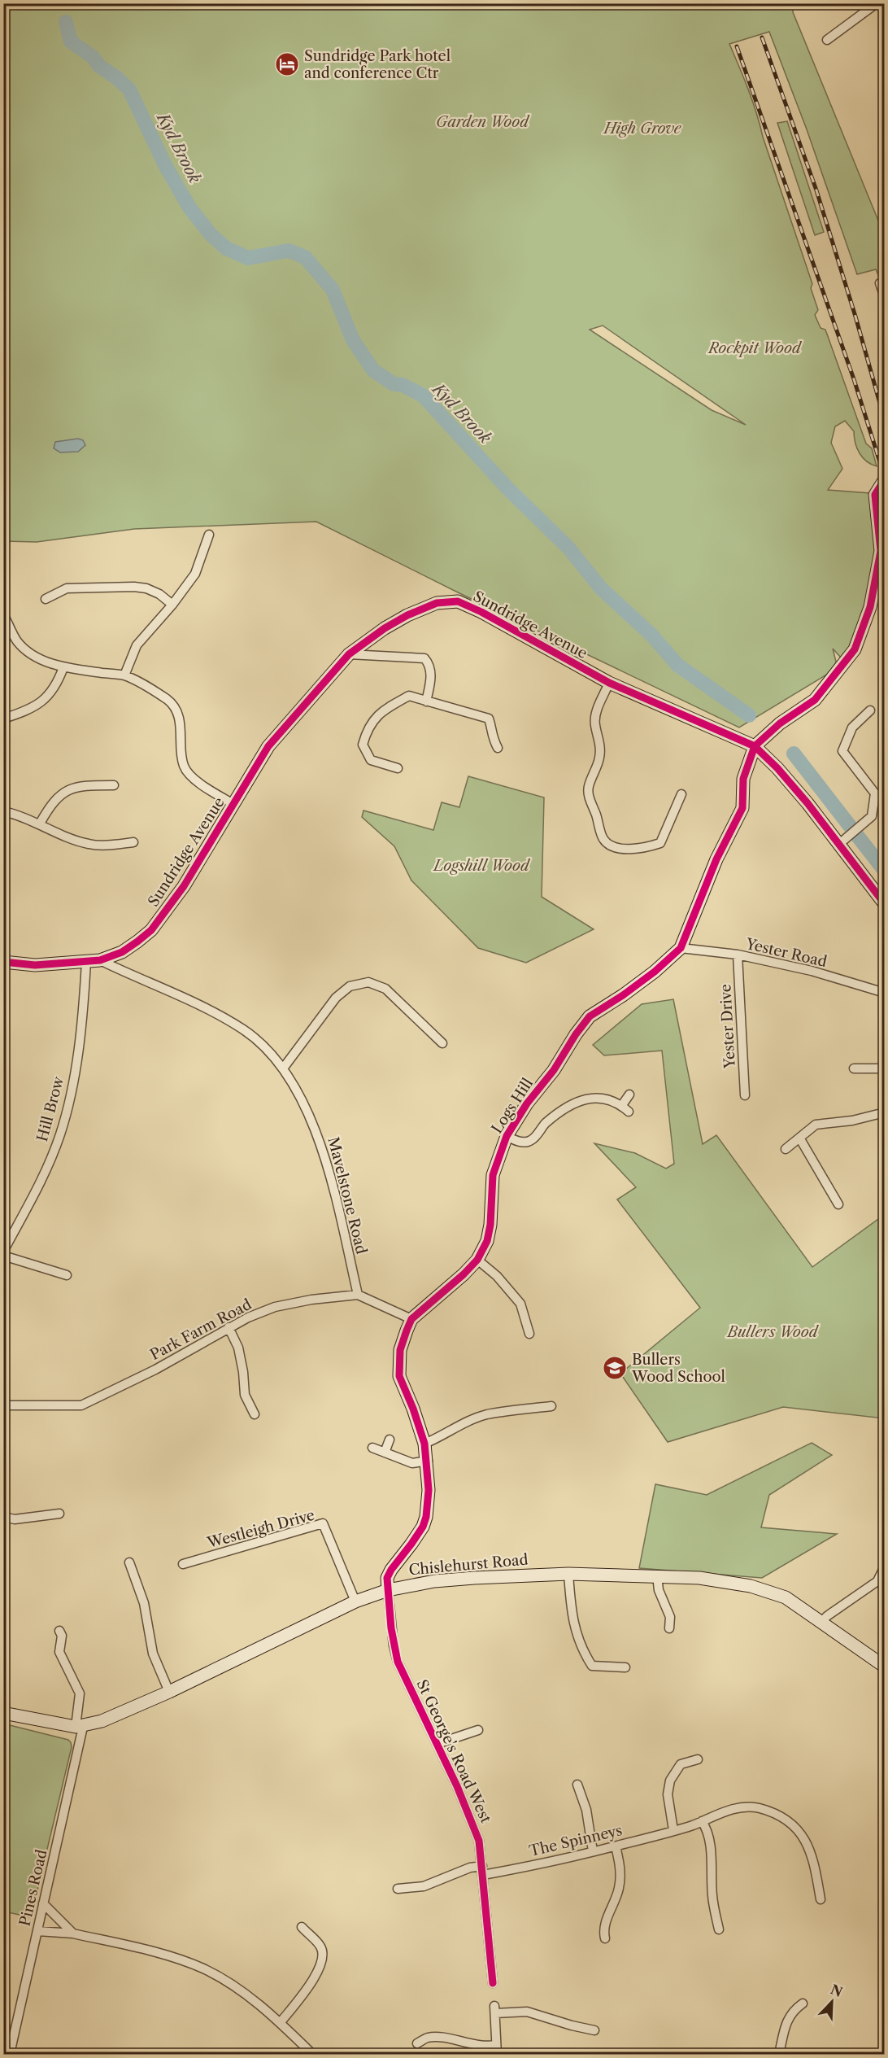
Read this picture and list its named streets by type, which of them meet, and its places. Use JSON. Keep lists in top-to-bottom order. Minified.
{"streets":{"street":["Sundridge Avenue","Yester Road","Yester Drive","Logs Hill","Hill Brow","Mavelstone Road","Park Farm Road","Westleigh Drive","Chislehurst Road","St George's Road West","The Spinneys","Pines Road"]},"crossings":[["Sundridge Avenue","Logs Hill"],["Sundridge Avenue","Hill Brow"],["Sundridge Avenue","Mavelstone Road"],["Yester Road","Yester Drive"],["Yester Road","Logs Hill"],["Logs Hill","Chislehurst Road"],["Logs Hill","St George's Road West"],["Mavelstone Road","Park Farm Road"],["Westleigh Drive","Chislehurst Road"],["Chislehurst Road","St George's Road West"],["Chislehurst Road","Pines Road"],["St George's Road West","The Spinneys"]],"water":["Kyd Brook"],"parks":["Garden Wood","High Grove","Rockpit Wood","Logshill Wood","Bullers Wood"],"places":{"hotel":["Sundridge Park hotel and conference Ctr"],"school or university":["Bullers Wood School"]},"north":"top right"}
